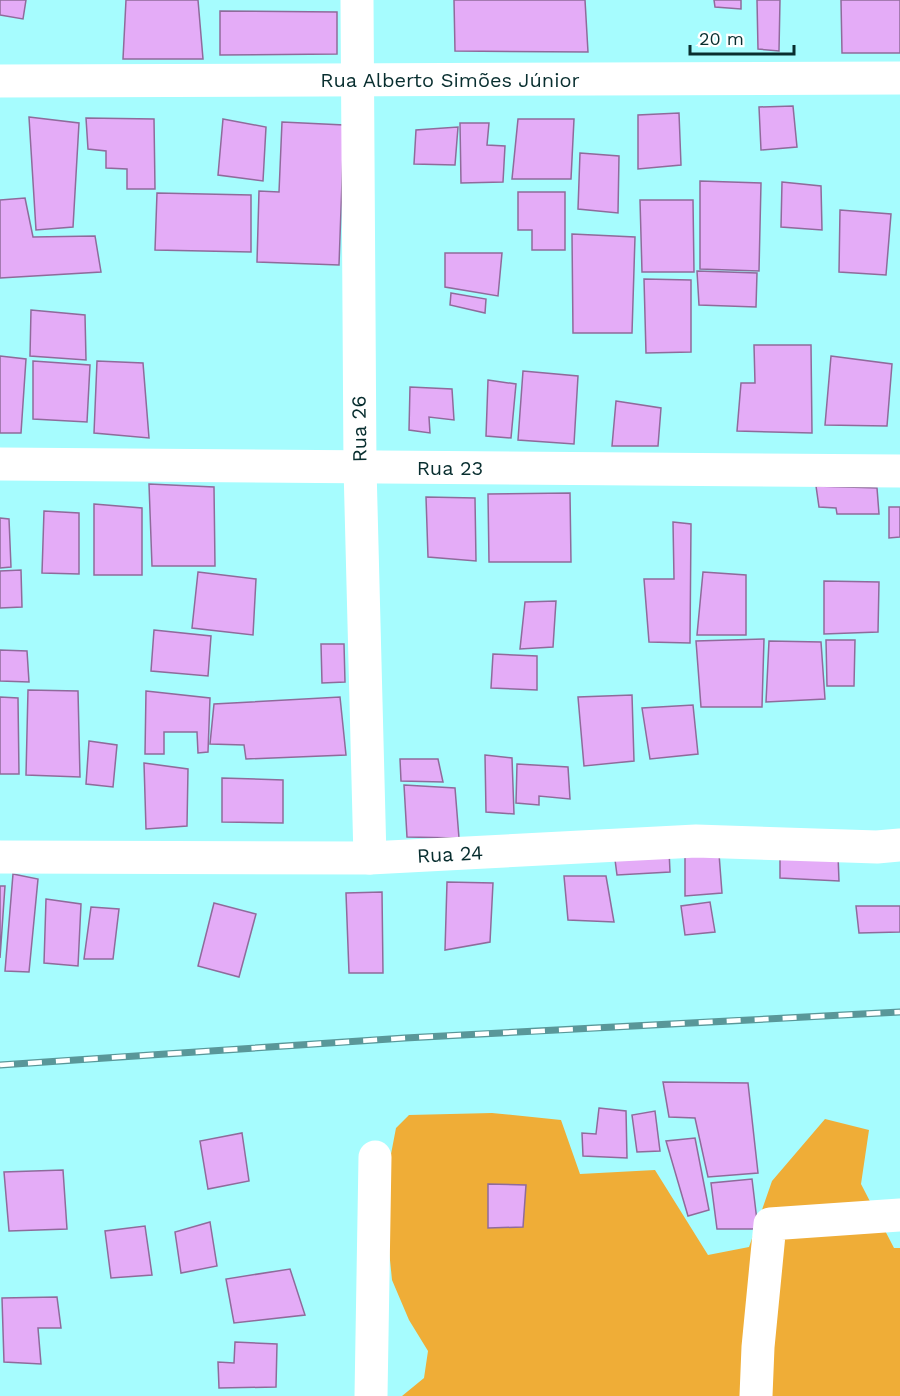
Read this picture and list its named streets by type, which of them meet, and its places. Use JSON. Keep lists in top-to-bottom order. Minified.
{"streets":{"street":["Rua Alberto Simões Júnior","Rua 26","Rua 23","Rua 24"]},"crossings":[["Rua Alberto Simões Júnior","Rua 26"],["Rua 26","Rua 23"],["Rua 26","Rua 24"]],"scale_bar":"20 m"}
